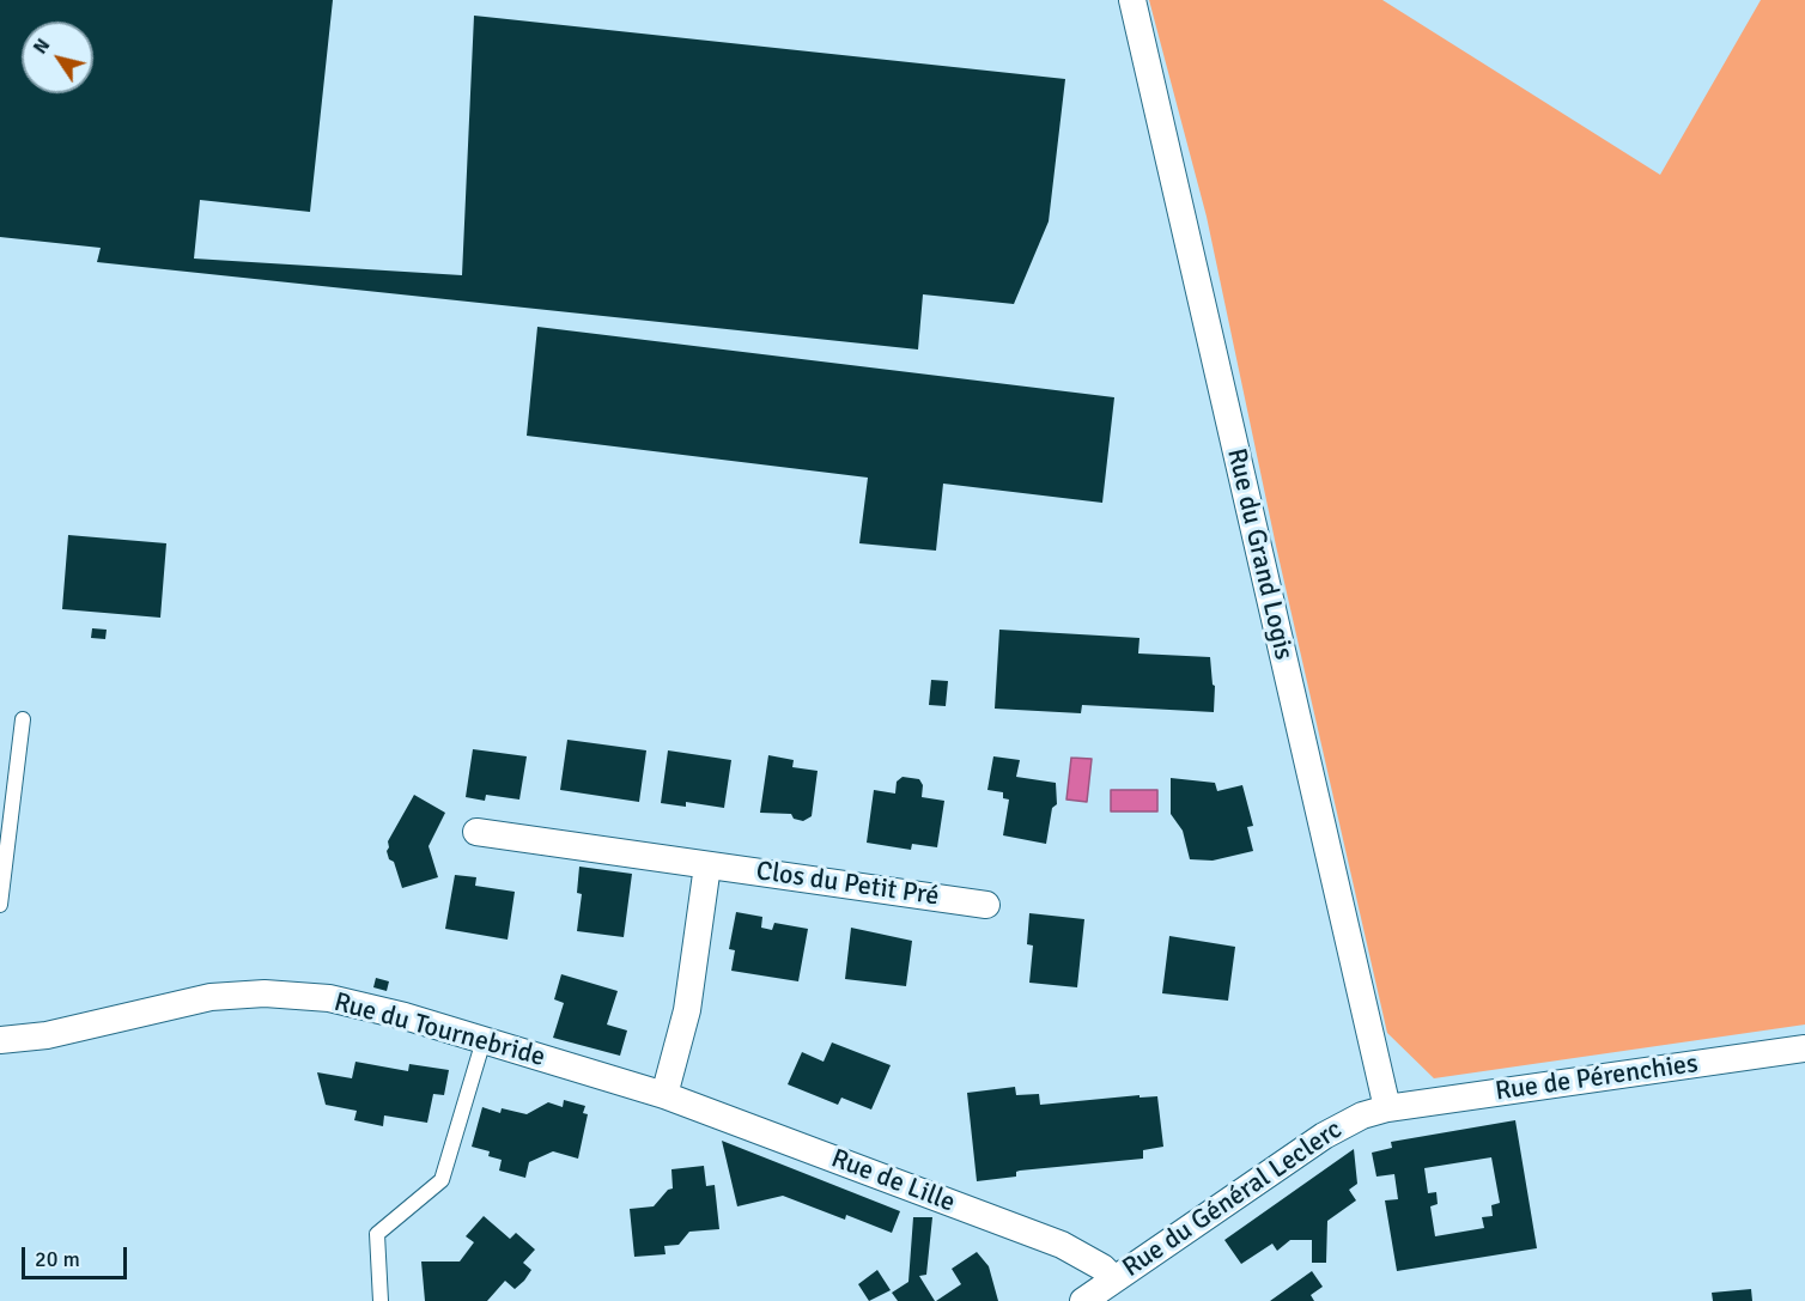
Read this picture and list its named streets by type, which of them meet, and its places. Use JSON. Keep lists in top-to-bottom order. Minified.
{"streets":{"street":["Rue du Grand Logis","Clos du Petit Pré","Rue du Tournebride","Rue de Pérenchies","Rue de Lille","Rue du Général Leclerc"]},"crossings":[["Rue du Grand Logis","Rue de Pérenchies"],["Rue du Grand Logis","Rue du Général Leclerc"],["Rue du Tournebride","Rue de Lille"],["Rue de Pérenchies","Rue du Général Leclerc"],["Rue de Lille","Rue du Général Leclerc"]],"scale_bar":"20 m","north":"top left"}
